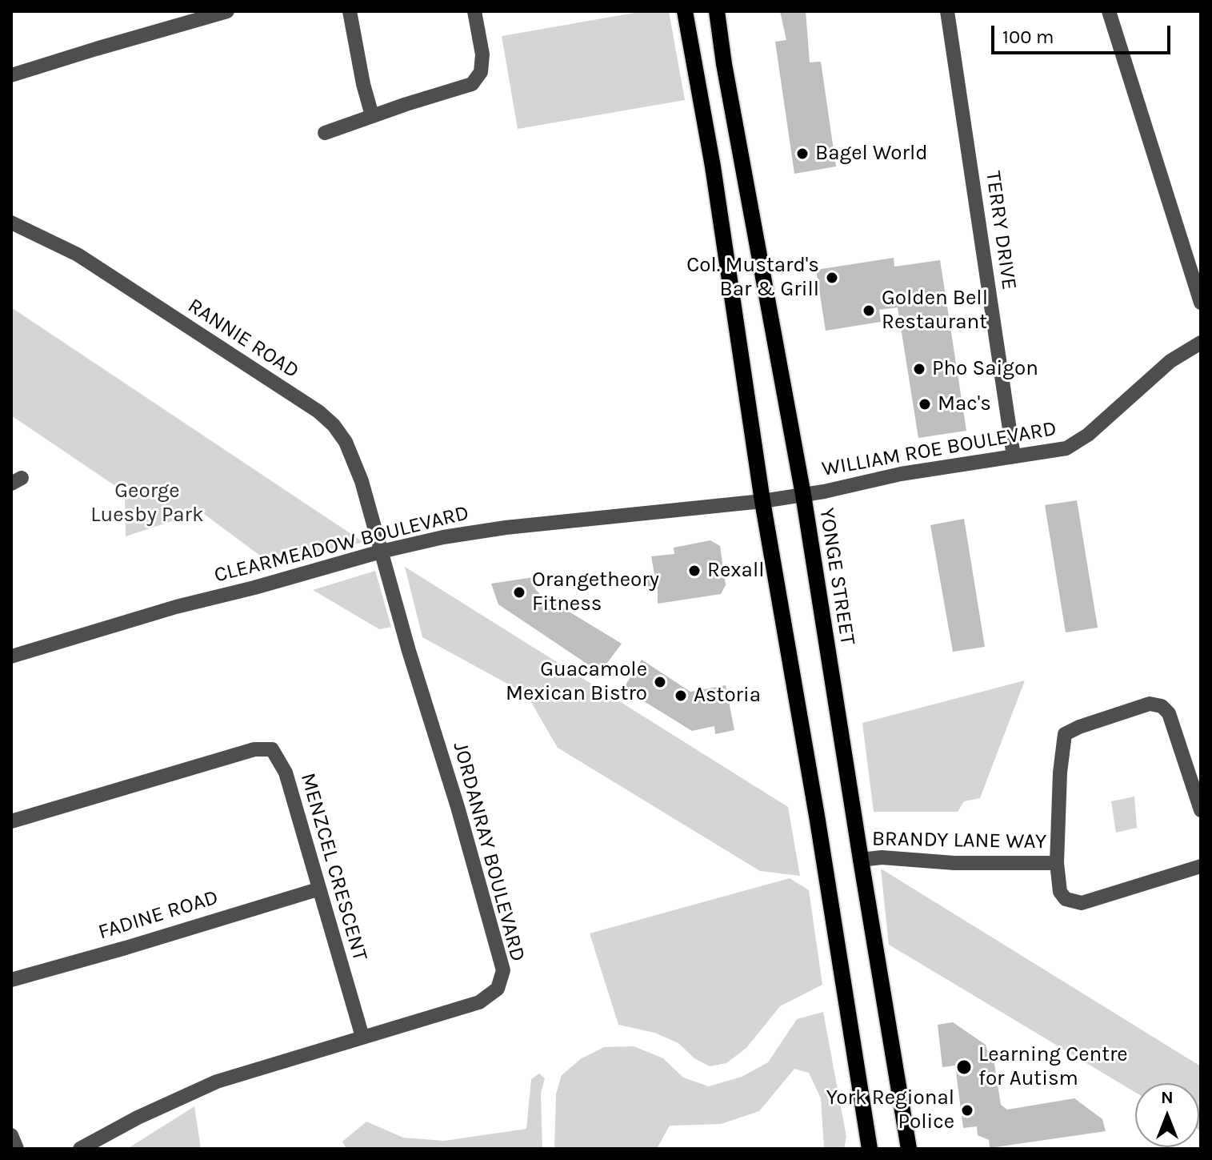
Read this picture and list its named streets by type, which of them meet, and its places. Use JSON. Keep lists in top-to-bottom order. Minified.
{"streets":{"main road":["YONGE STREET"],"street":["TERRY DRIVE","RANNIE ROAD","WILLIAM ROE BOULEVARD","CLEARMEADOW BOULEVARD","BRANDY LANE WAY","JORDANRAY BOULEVARD","MENZCEL CRESCENT","FADINE ROAD"]},"crossings":[["TERRY DRIVE","WILLIAM ROE BOULEVARD"],["RANNIE ROAD","CLEARMEADOW BOULEVARD"],["RANNIE ROAD","JORDANRAY BOULEVARD"],["WILLIAM ROE BOULEVARD","CLEARMEADOW BOULEVARD"],["WILLIAM ROE BOULEVARD","YONGE STREET"],["CLEARMEADOW BOULEVARD","YONGE STREET"],["CLEARMEADOW BOULEVARD","JORDANRAY BOULEVARD"],["YONGE STREET","BRANDY LANE WAY"],["JORDANRAY BOULEVARD","MENZCEL CRESCENT"],["MENZCEL CRESCENT","FADINE ROAD"]],"parks":["George Luesby Park"],"places":["Bagel World","Col. Mustard's Bar & Grill","Golden Bell Restaurant","Pho Saigon","Mac's","Rexall","Orangetheory Fitness","Guacamole Mexican Bistro","Astoria","Learning Centre for Autism","York Regional Police"],"scale_bar":"100 m","north":"top"}
